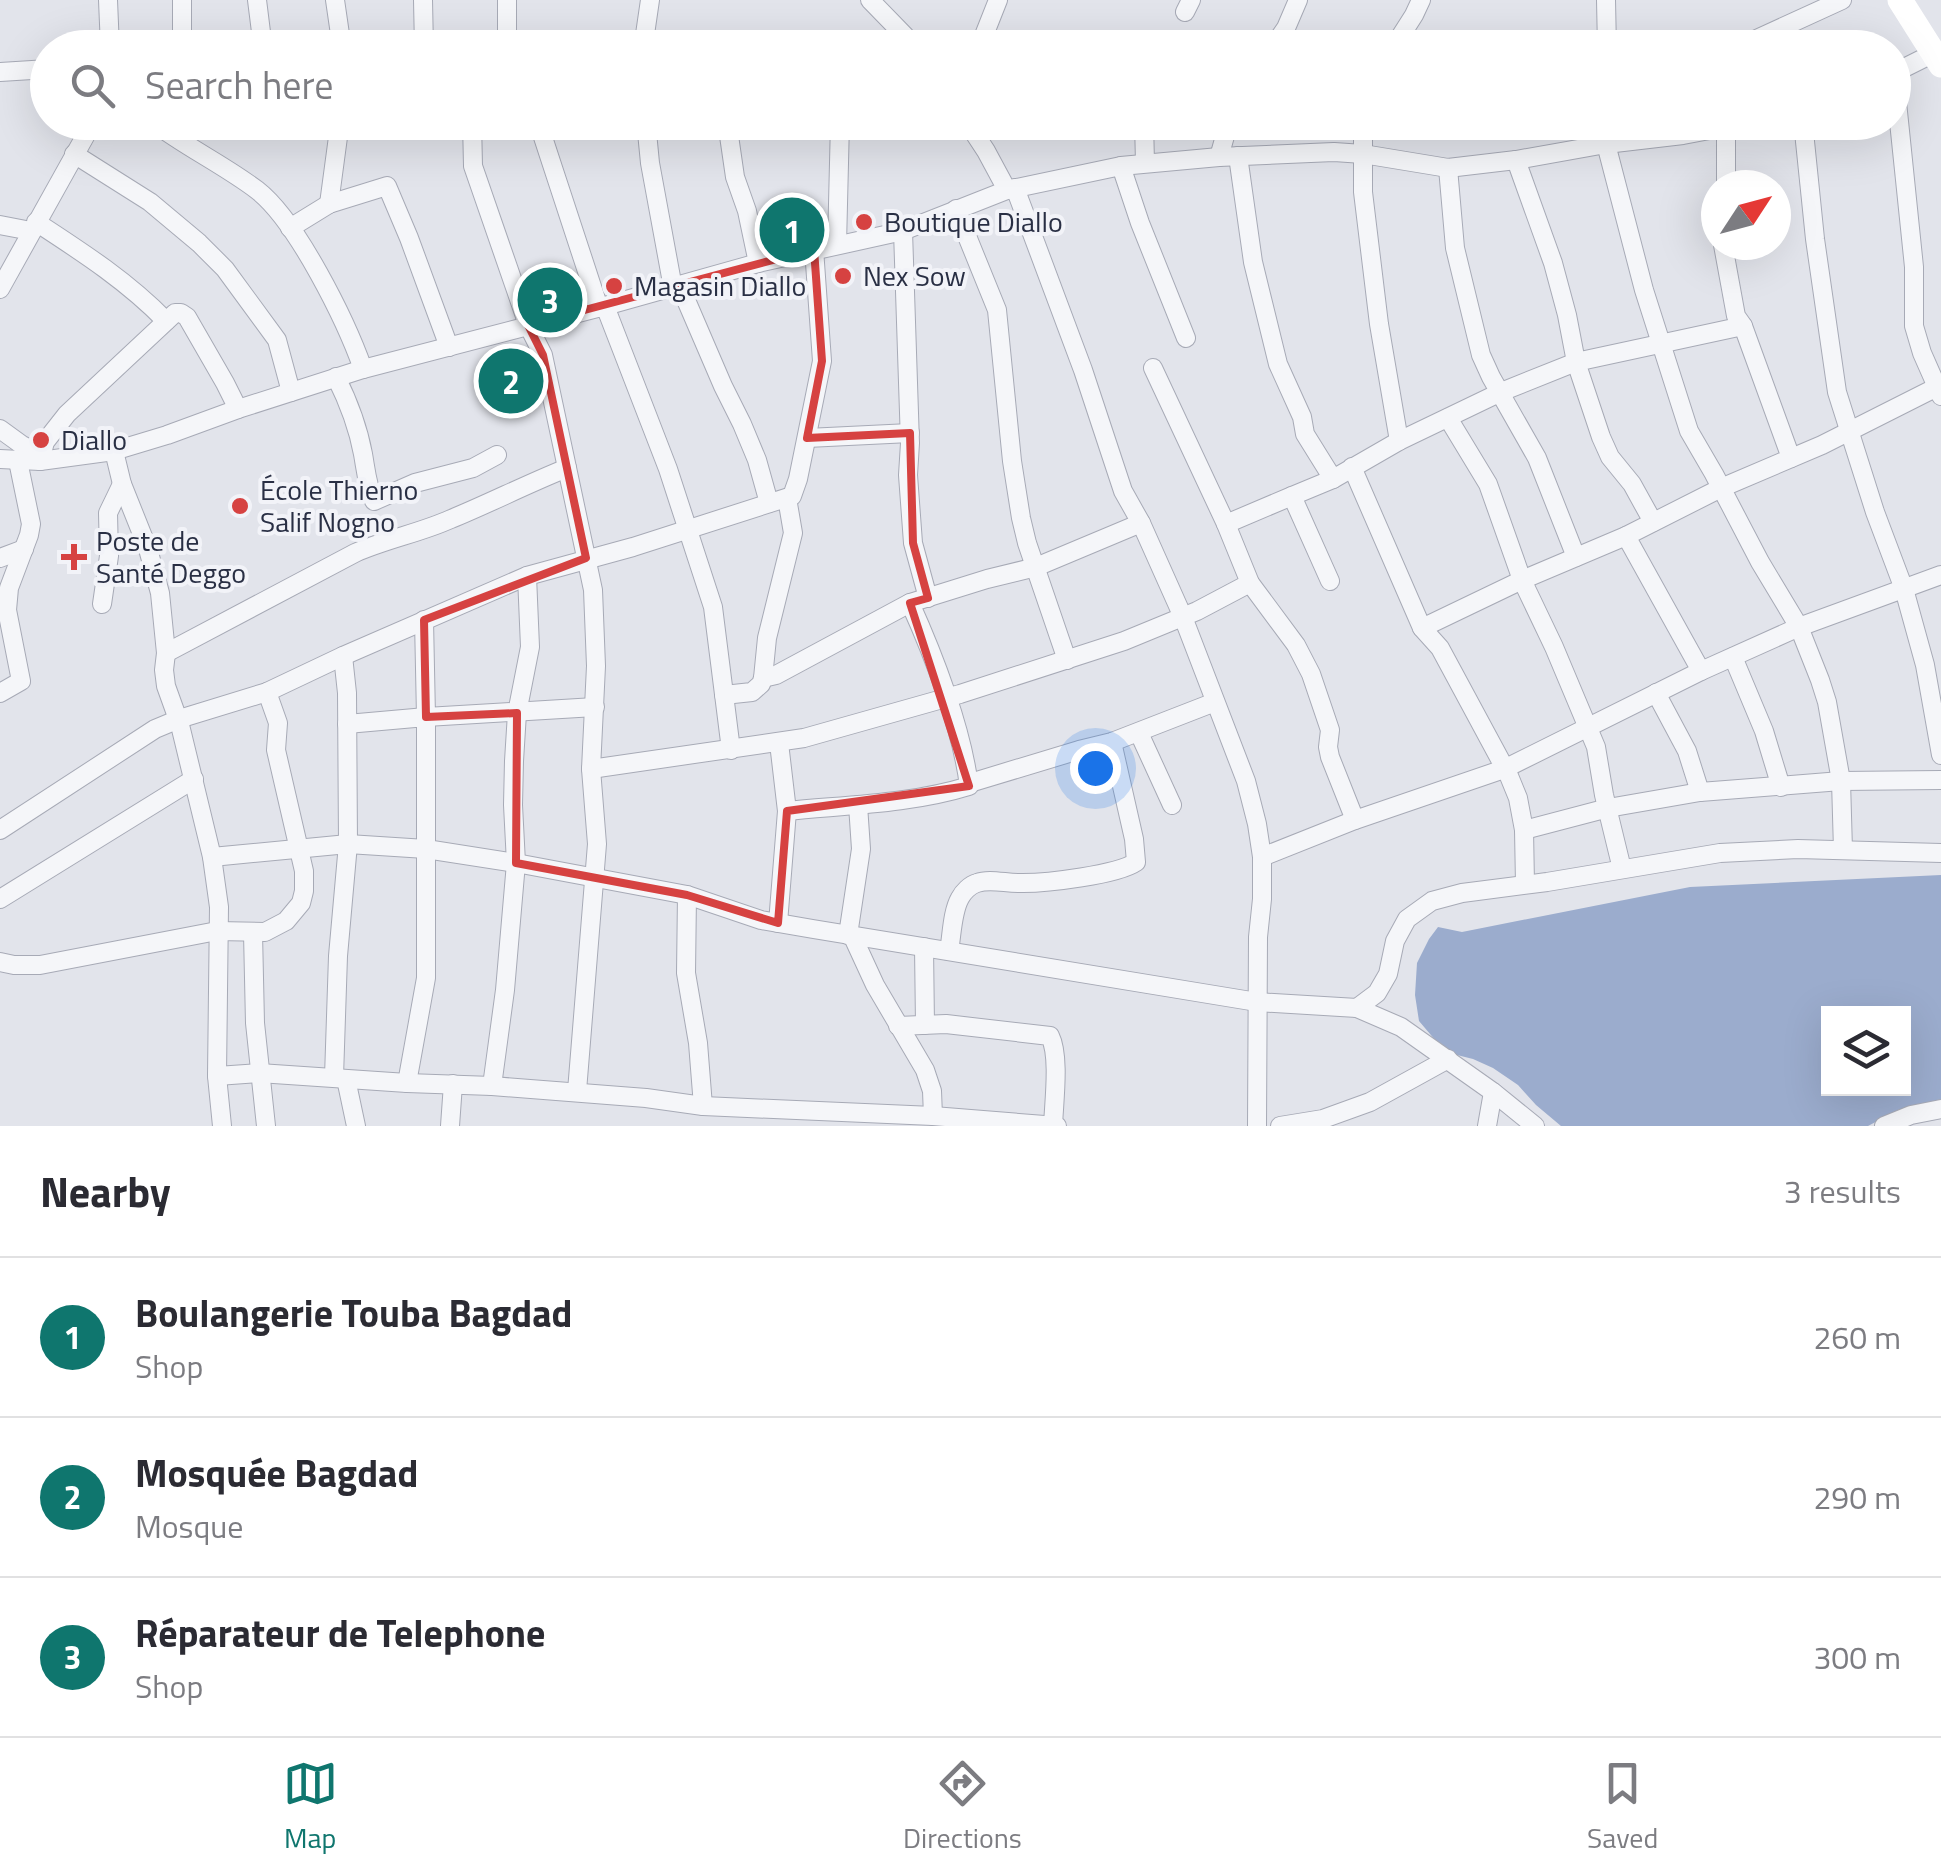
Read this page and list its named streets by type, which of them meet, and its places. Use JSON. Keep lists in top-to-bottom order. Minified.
{"places":{"other":["Boutique Diallo","Nex Sow","Magasin Diallo","Diallo","École Thierno Salif Nogno"],"health":["Poste de Santé Deggo"]},"north":"top right","page":{"search":"Search here","pins":["1","3","2"],"heading":["Nearby","3 results"],"list":[{"mark":"1","name":"Boulangerie Touba Bagdad","note":"Shop","value":"260 m"},{"mark":"2","name":"Mosquée Bagdad","note":"Mosque","value":"290 m"},{"mark":"3","name":"Réparateur de Telephone","note":"Shop","value":"300 m"}],"nav":["Map","Directions","Saved"]}}
